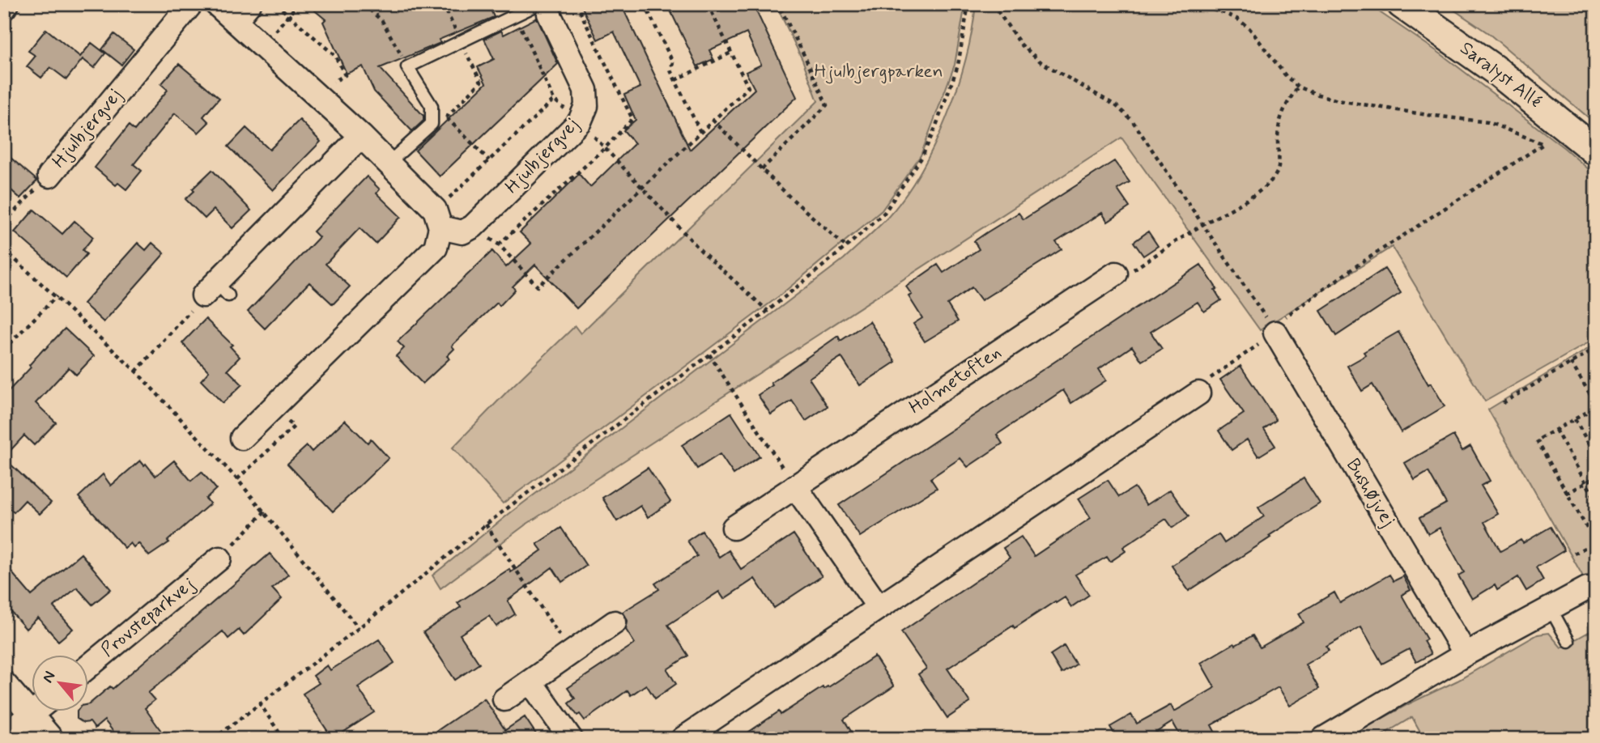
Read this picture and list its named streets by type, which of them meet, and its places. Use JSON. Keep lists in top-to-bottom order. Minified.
{"streets":{"street":["Saralyst Allé","Hjulbjergvej","Holmetoften","Bushøjvej","Provsteparkvej"]},"parks":["Hjulbjergparken"],"north":"top left"}
